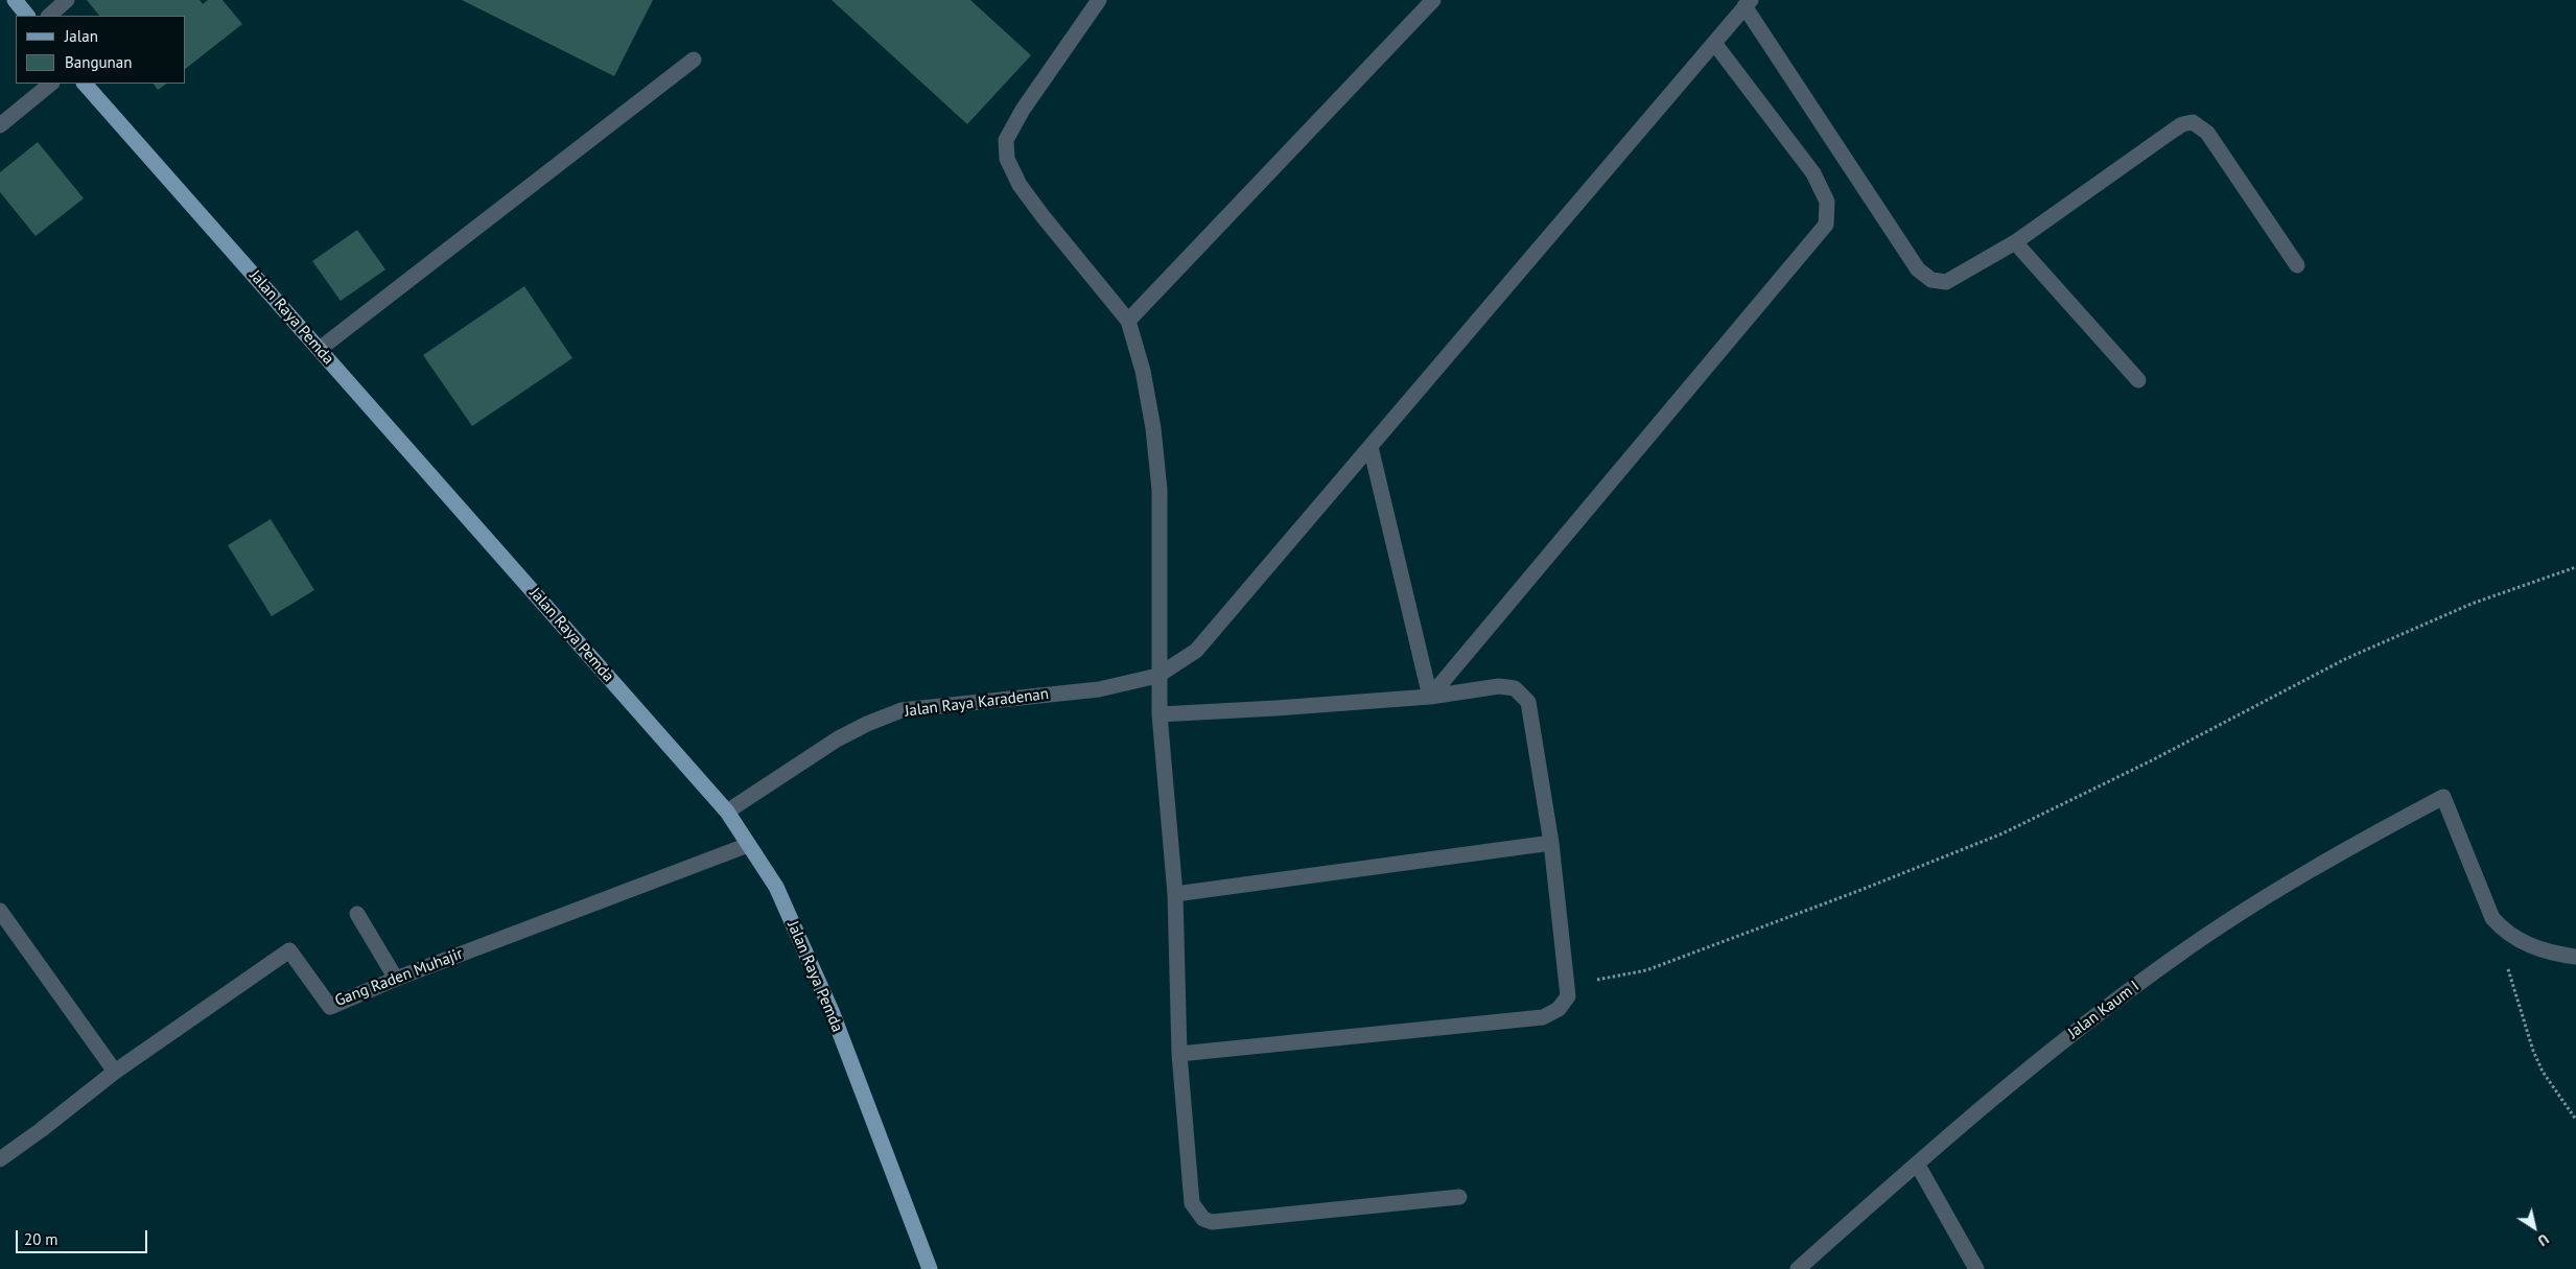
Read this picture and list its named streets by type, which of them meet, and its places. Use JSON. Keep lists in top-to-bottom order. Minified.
{"streets":{"main road":["Jalan Raya Pemda"],"street":["Jalan Raya Karadenan","Gang Raden Muhajir","Jalan Kaum I"]},"crossings":[["Jalan Raya Pemda","Jalan Raya Karadenan"],["Jalan Raya Pemda","Gang Raden Muhajir"]],"legend":["Jalan","Bangunan"],"scale_bar":"20 m","north":"bottom right"}
